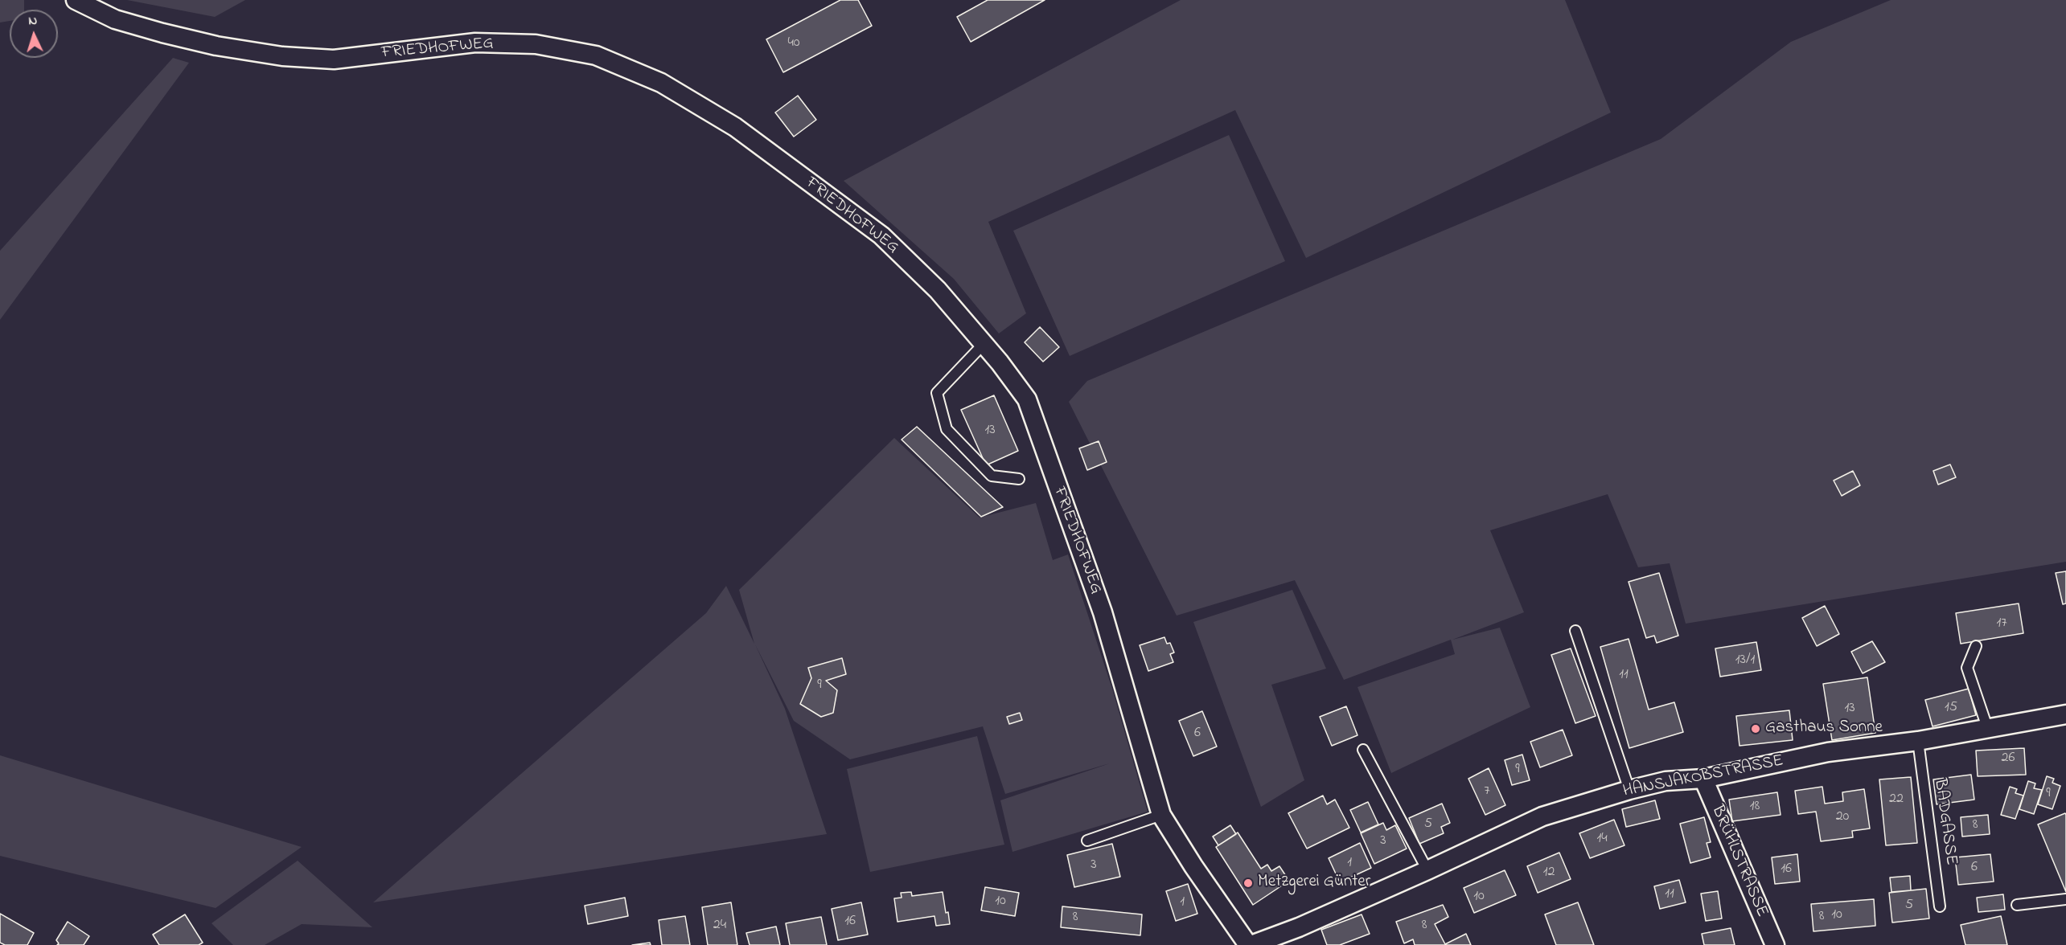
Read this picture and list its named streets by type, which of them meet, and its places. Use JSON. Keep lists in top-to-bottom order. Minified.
{"streets":{"street":["FRIEDHOFWEG","HANSJAKOBSTRASSE","BRÜHLSTRASSE"],"lane":["BADGASSE"]},"crossings":[["FRIEDHOFWEG","HANSJAKOBSTRASSE"],["HANSJAKOBSTRASSE","BADGASSE"],["HANSJAKOBSTRASSE","BRÜHLSTRASSE"]],"places":["Gasthaus Sonne","Metzgerei Günter"],"house_numbers":["40","13","17","13/1","11","9","15","13","6","26","9","7","9","22","18","20","5","8","14","3","1","3","6","16","12","11","10","10","1","5","10","8","8","16","24","8"],"north":"top"}
